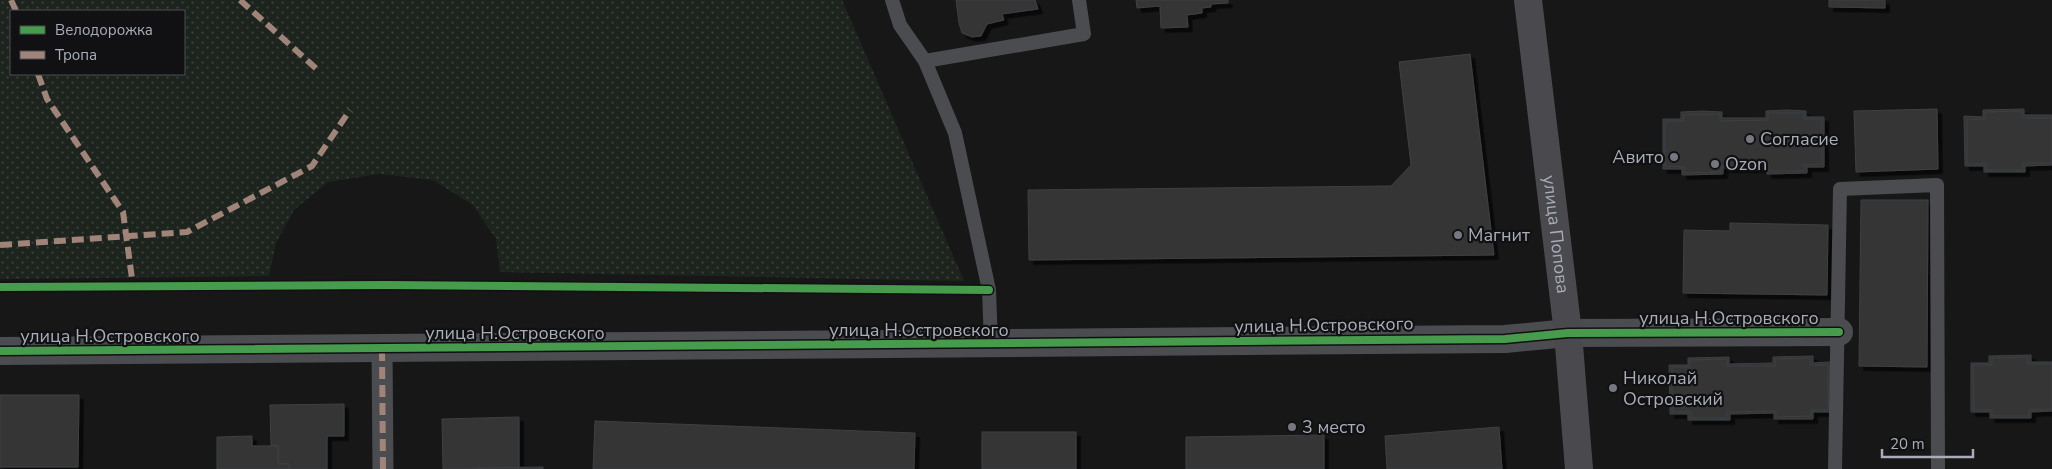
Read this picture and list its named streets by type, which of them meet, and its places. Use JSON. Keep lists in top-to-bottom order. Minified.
{"streets":{"main road":["улица Попова"],"street":["улица Н.Островского"]},"crossings":[["улица Попова","улица Н.Островского"]],"places":["Согласие","Авито","Ozon","Магнит","Николай Островский","3 место"],"legend":["Велодорожка","Тропа"],"scale_bar":"20 m"}
